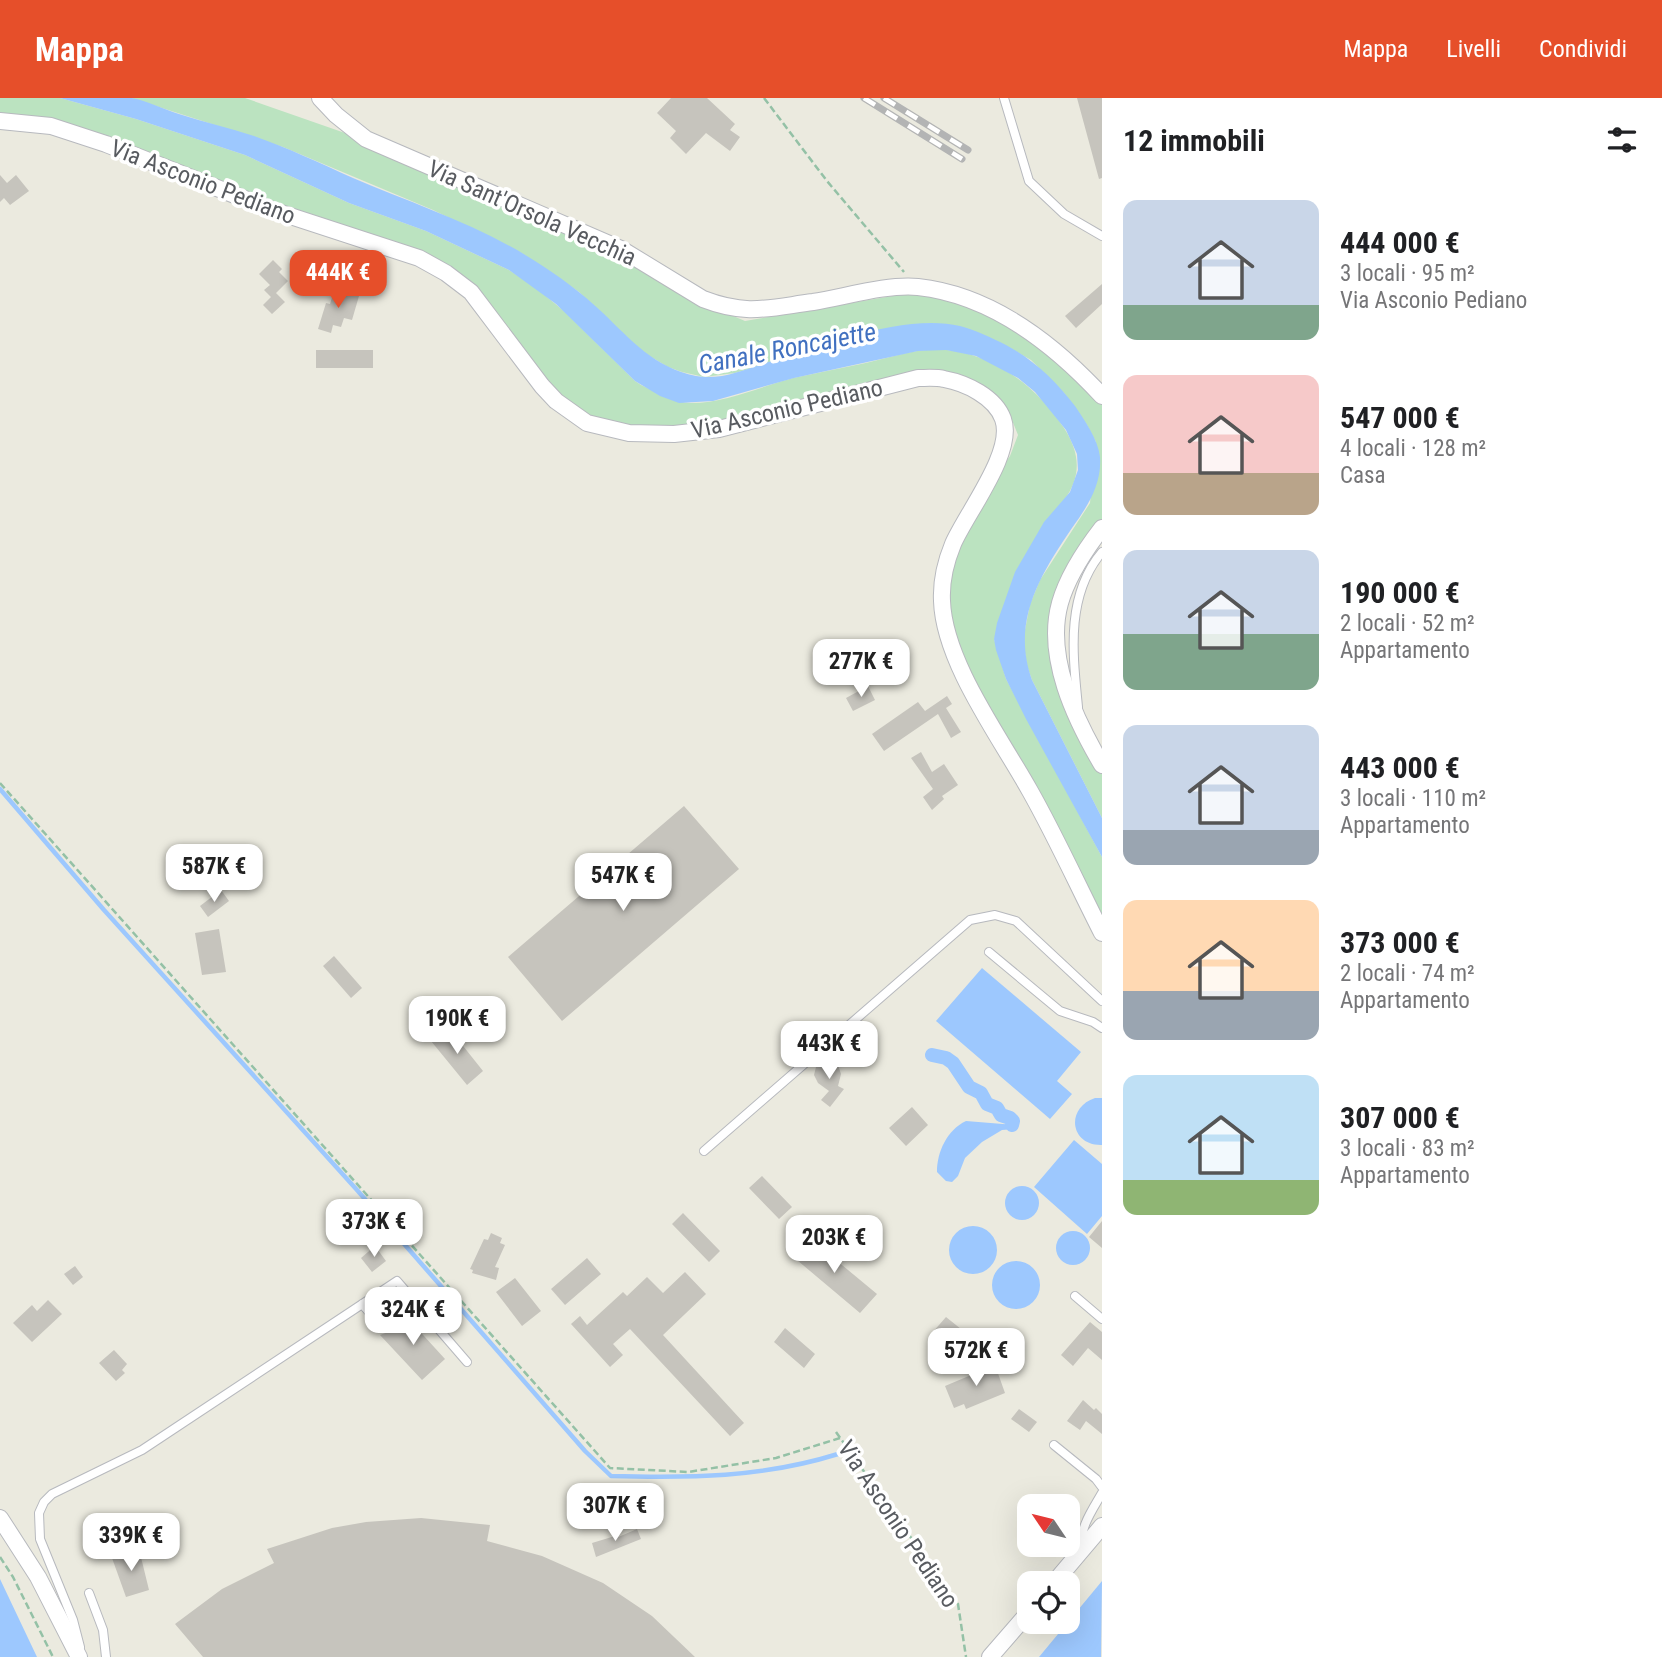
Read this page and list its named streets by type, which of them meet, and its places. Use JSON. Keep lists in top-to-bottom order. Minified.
{"streets":{"street":["Via Asconio Pediano","Via Sant'Orsola Vecchia"]},"water":["Canale Roncajette"],"north":"top left","page":{"header":"Mappa","nav":["Mappa","Livelli","Condividi"],"heading":"12 immobili","list":[{"name":"444 000 €","note":"3 locali · 95 m² · Via Asconio Pediano"},{"name":"547 000 €","note":"4 locali · 128 m² · Casa"},{"name":"190 000 €","note":"2 locali · 52 m² · Appartamento"},{"name":"443 000 €","note":"3 locali · 110 m² · Appartamento"},{"name":"373 000 €","note":"2 locali · 74 m² · Appartamento"},{"name":"307 000 €","note":"3 locali · 83 m² · Appartamento"}],"price":["444K €","277K €","587K €","547K €","190K €","443K €","373K €","203K €","324K €","572K €","307K €","339K €"]}}
